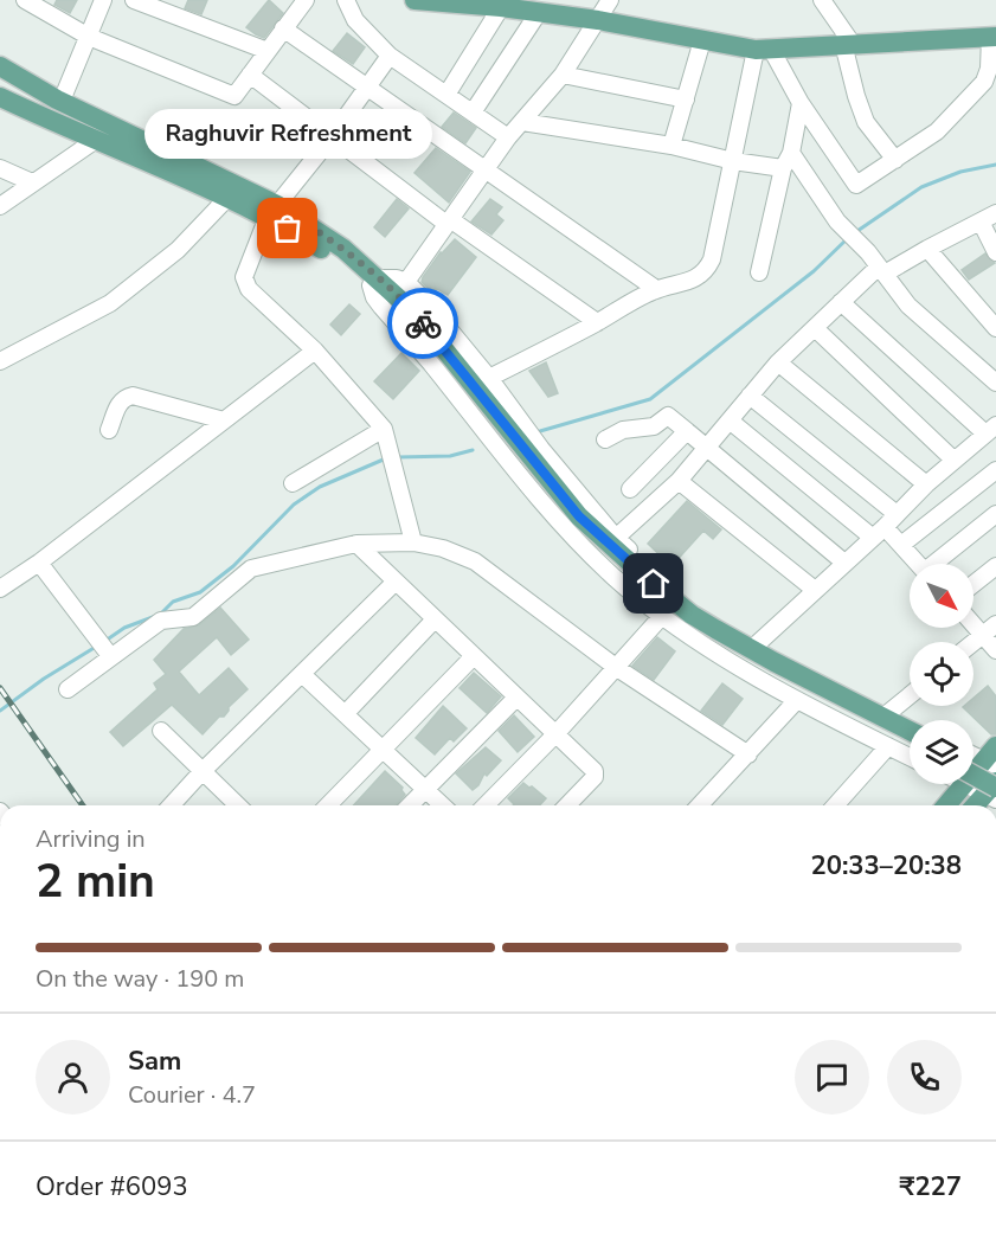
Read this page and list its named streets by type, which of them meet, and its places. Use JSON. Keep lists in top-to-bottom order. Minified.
{"places":["Raghuvir Refreshment"],"north":"bottom right","page":{"bubble":"Raghuvir Refreshment","heading":["2 min","Arriving in","20:33–20:38"],"panel":["Sam","Courier · 4.7","Order #6093","₹227"],"bar":"On the way · 190 m"}}
